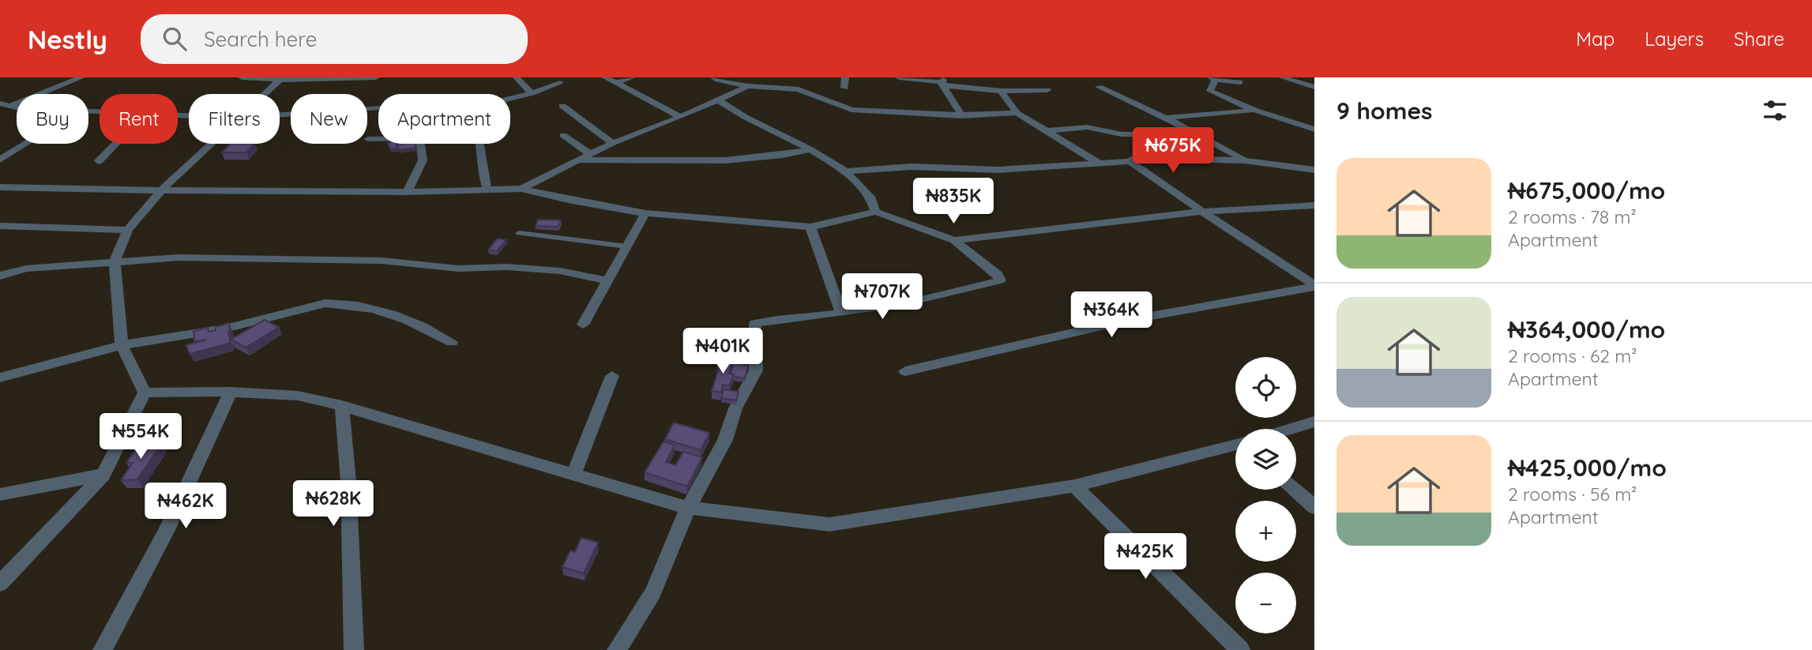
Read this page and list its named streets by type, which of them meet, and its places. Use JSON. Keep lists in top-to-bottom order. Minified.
{"page":{"header":"Nestly","search":"Search here","nav":["Map","Layers","Share"],"heading":"9 homes","chip":["Buy","Rent","Filters","New","Apartment"],"price":["₦675K","₦835K","₦707K","₦364K","₦401K","₦554K","₦628K","₦462K","₦425K"],"list":[{"name":"₦675,000/mo","note":"2 rooms · 78 m² · Apartment"},{"name":"₦364,000/mo","note":"2 rooms · 62 m² · Apartment"},{"name":"₦425,000/mo","note":"2 rooms · 56 m² · Apartment"}],"map_buttons":["+","−"]}}
